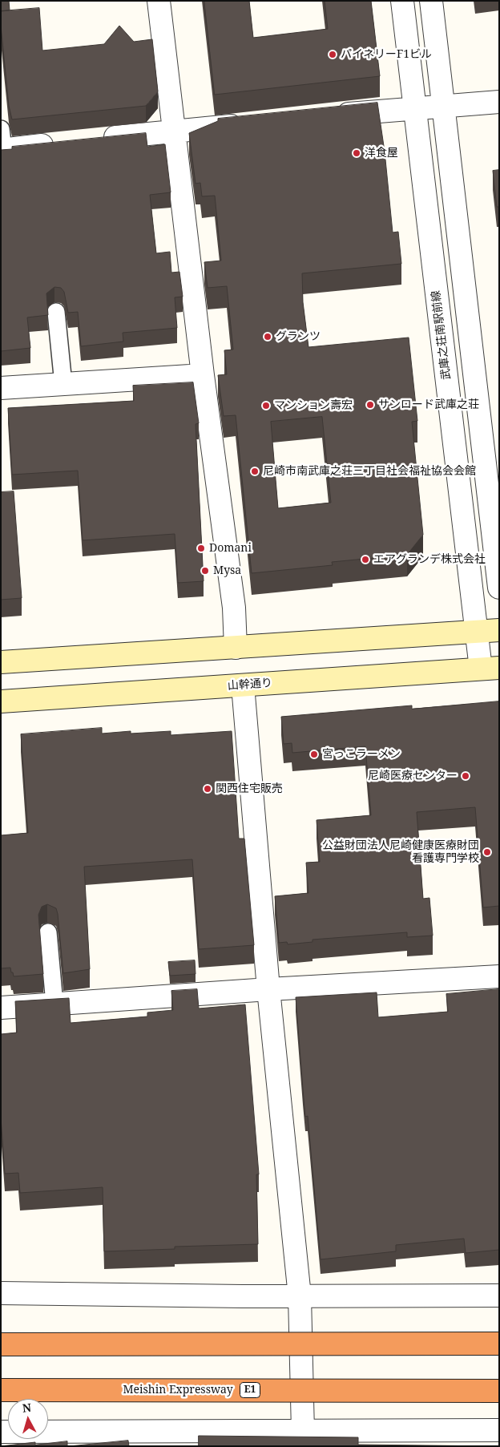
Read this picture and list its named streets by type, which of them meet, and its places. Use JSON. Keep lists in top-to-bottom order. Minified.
{"streets":{"highway":["Meishin Expressway","E1"],"street":["武庫之荘南駅前線","山幹通り"]},"crossings":[["武庫之荘南駅前線","山幹通り"]],"places":["パイネリーF1ビル","洋食屋","グランツ","サンロード武庫之荘","マンション壽宏","尼崎市南武庫之荘三丁目社会福祉協会会館","Domani","エアグランデ株式会社","Mysa","宮っこラーメン","尼崎医療センター","関西住宅販売","公益財団法人尼崎健康医療財団 看護専門学校"],"north":"top"}
